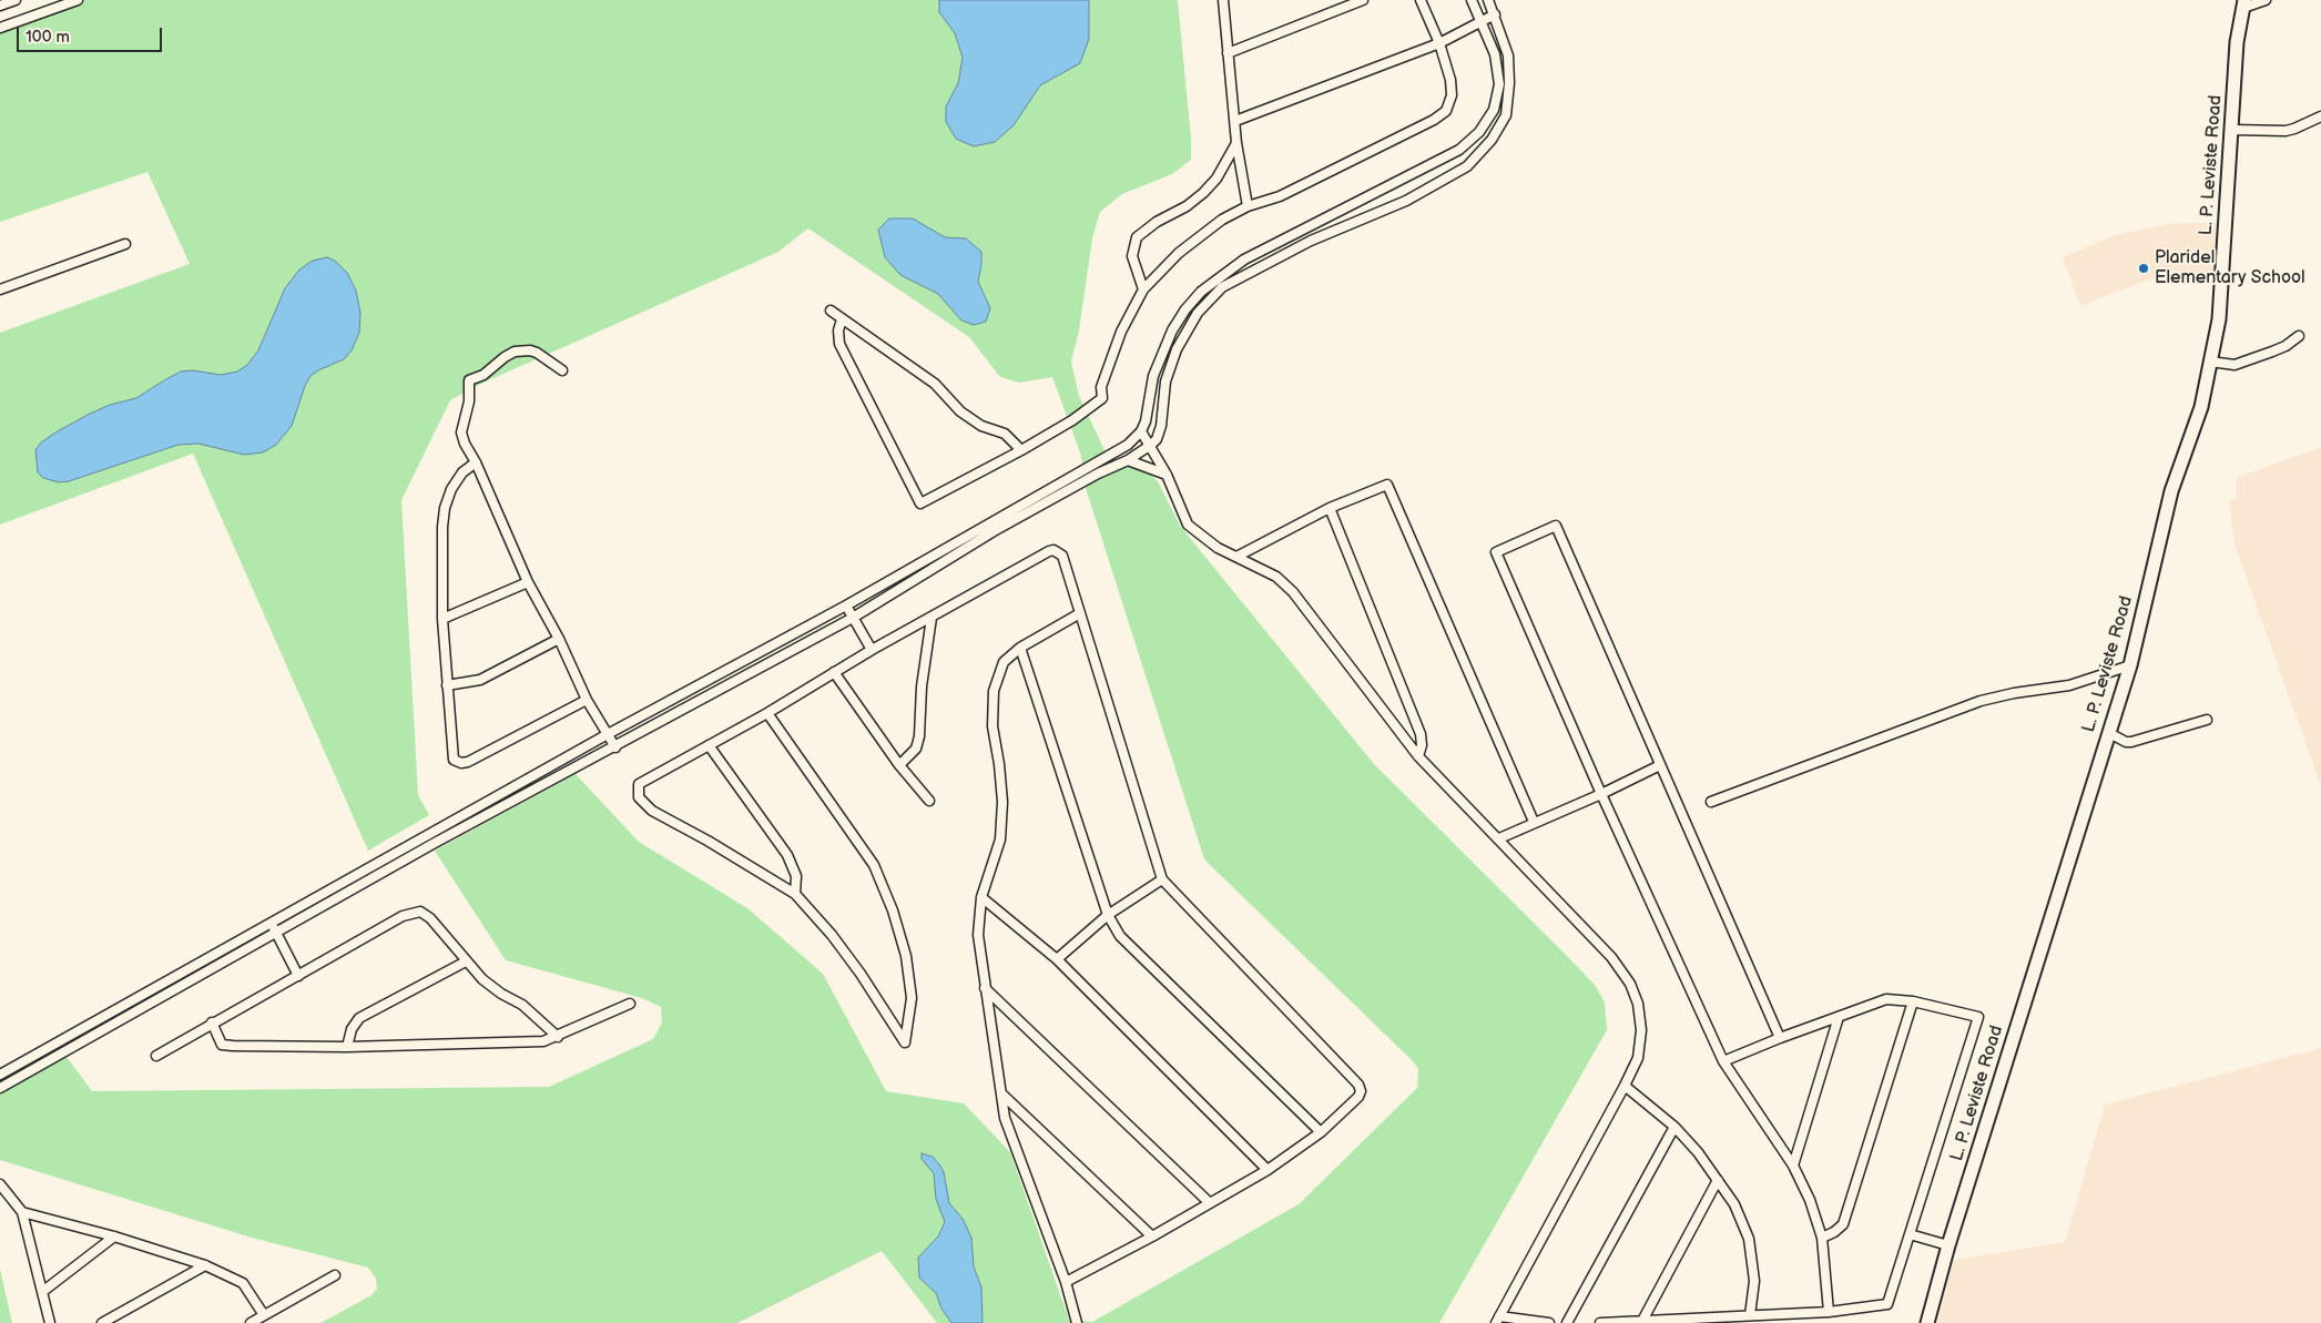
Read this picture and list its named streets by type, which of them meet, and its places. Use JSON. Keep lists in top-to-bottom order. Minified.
{"streets":{"main road":["L. P. Leviste Road"]},"places":["Plaridel Elementary School"],"scale_bar":"100 m"}
